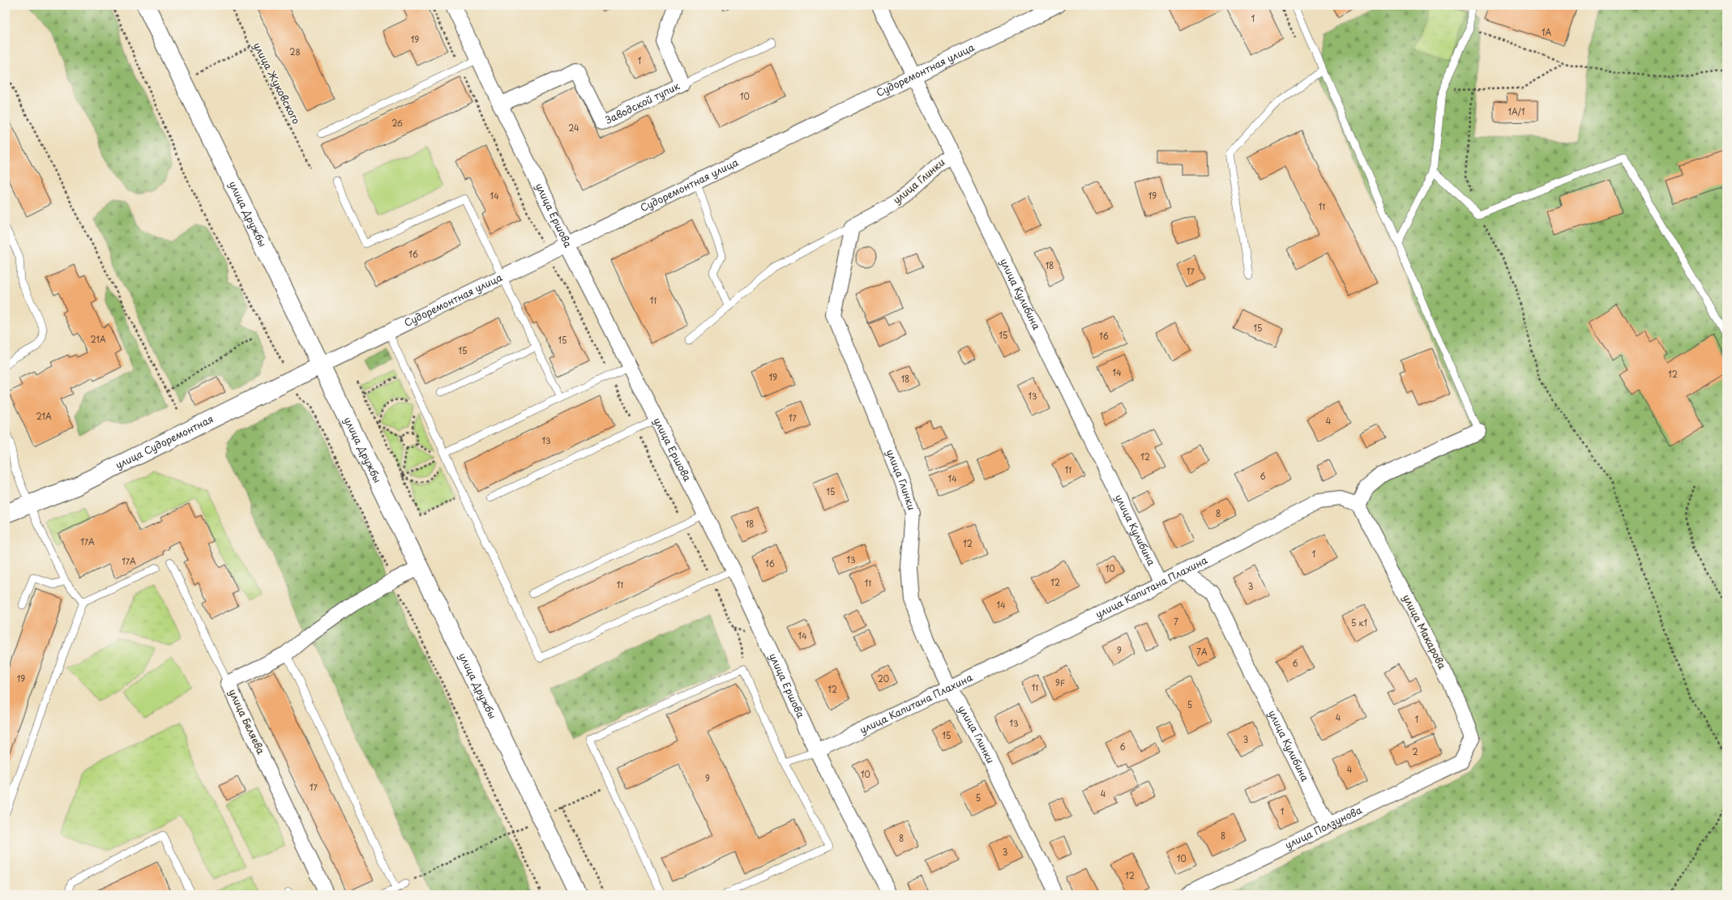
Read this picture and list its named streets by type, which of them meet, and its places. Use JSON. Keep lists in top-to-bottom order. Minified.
{"streets":{"main road":["улица Дружбы","улица Судоремонтная"],"street":["Судоремонтная улица","Заводской тупик","улица Глинки","улица Ершова","улица Кулибина","улица Капитана Плахина","улица Макарова","улица Беляева","улица Ползунова"],"path":["улица Жуковского"]},"crossings":[["Судоремонтная улица","улица Дружбы"],["Судоремонтная улица","улица Ершова"],["Судоремонтная улица","улица Кулибина"],["Судоремонтная улица","улица Судоремонтная"],["Заводской тупик","улица Ершова"],["улица Глинки","улица Кулибина"],["улица Глинки","улица Капитана Плахина"],["улица Дружбы","улица Судоремонтная"],["улица Дружбы","улица Беляева"],["улица Ершова","улица Капитана Плахина"],["улица Кулибина","улица Капитана Плахина"],["улица Кулибина","улица Ползунова"],["улица Капитана Плахина","улица Макарова"],["улица Макарова","улица Ползунова"]],"house_numbers":["1","1А","19","28","1","10","1А/1","26","24","14","19","11","16","18","17","11","15","15","16","21А","15","15","14","12","19","18","13","21А","17","4","13","12","11","6","14","15","8","18","17А","12","1","13","17А","16","10","12","11","11","3","14","7","5 к1","14","9","7А","6","19","20","9F","11","12","5","4","1","13","15","3","6","2","4","10","9","17","4","5","1","8","8","3","10","12"]}
